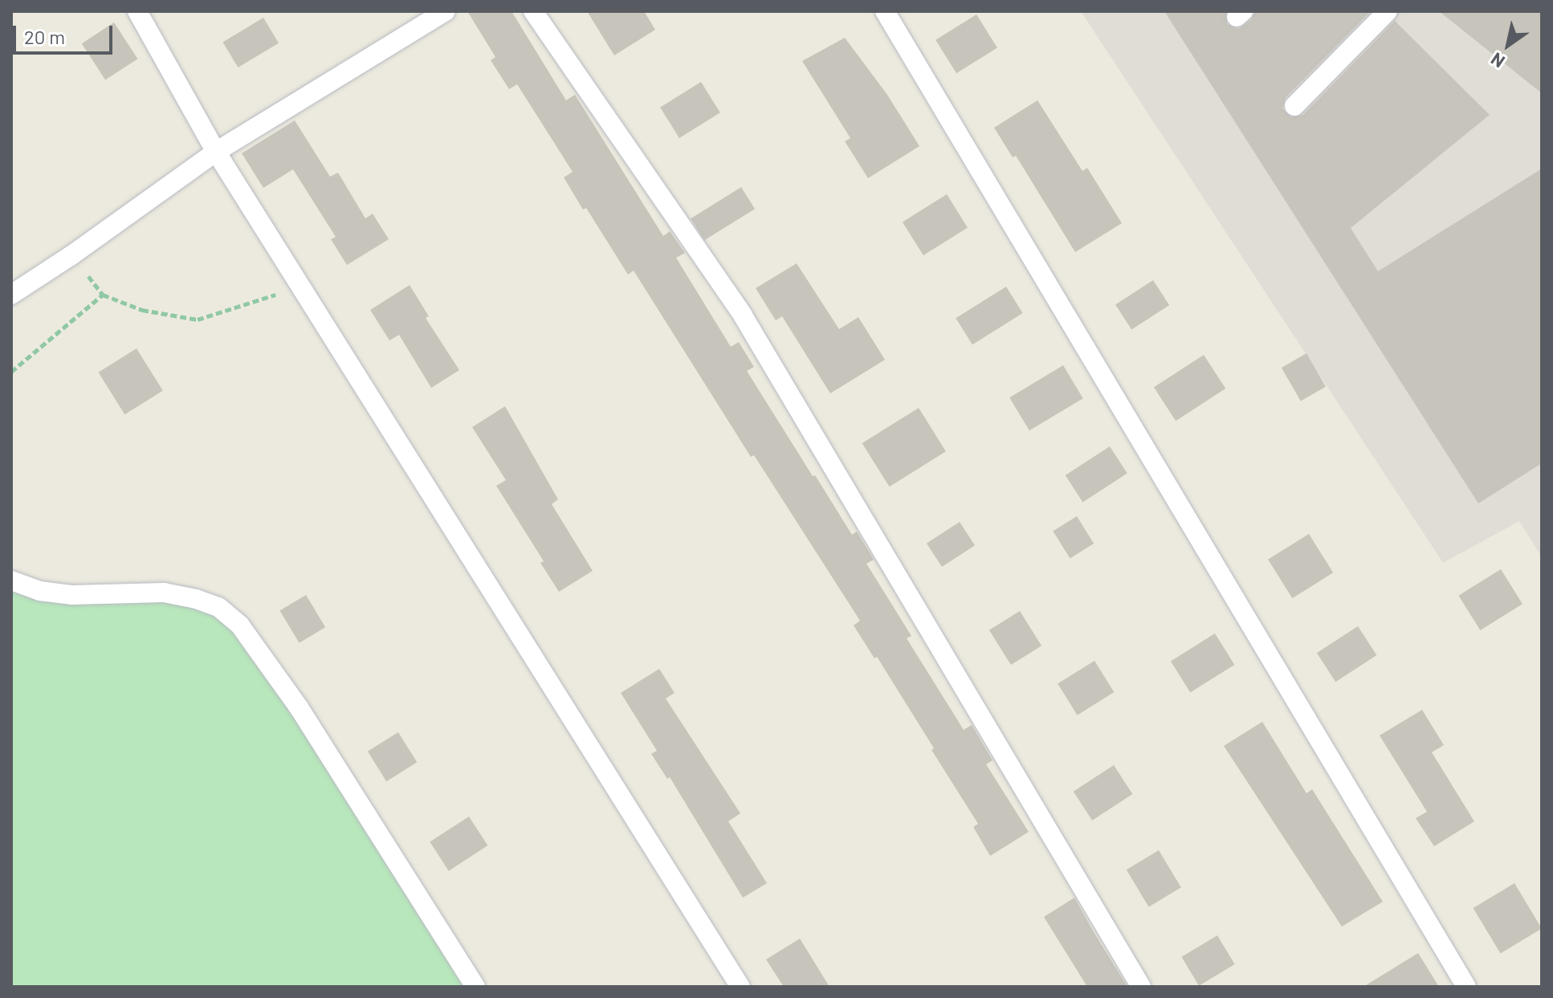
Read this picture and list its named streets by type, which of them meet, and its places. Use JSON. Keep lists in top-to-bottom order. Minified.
{"scale_bar":"20 m","north":"bottom left"}
